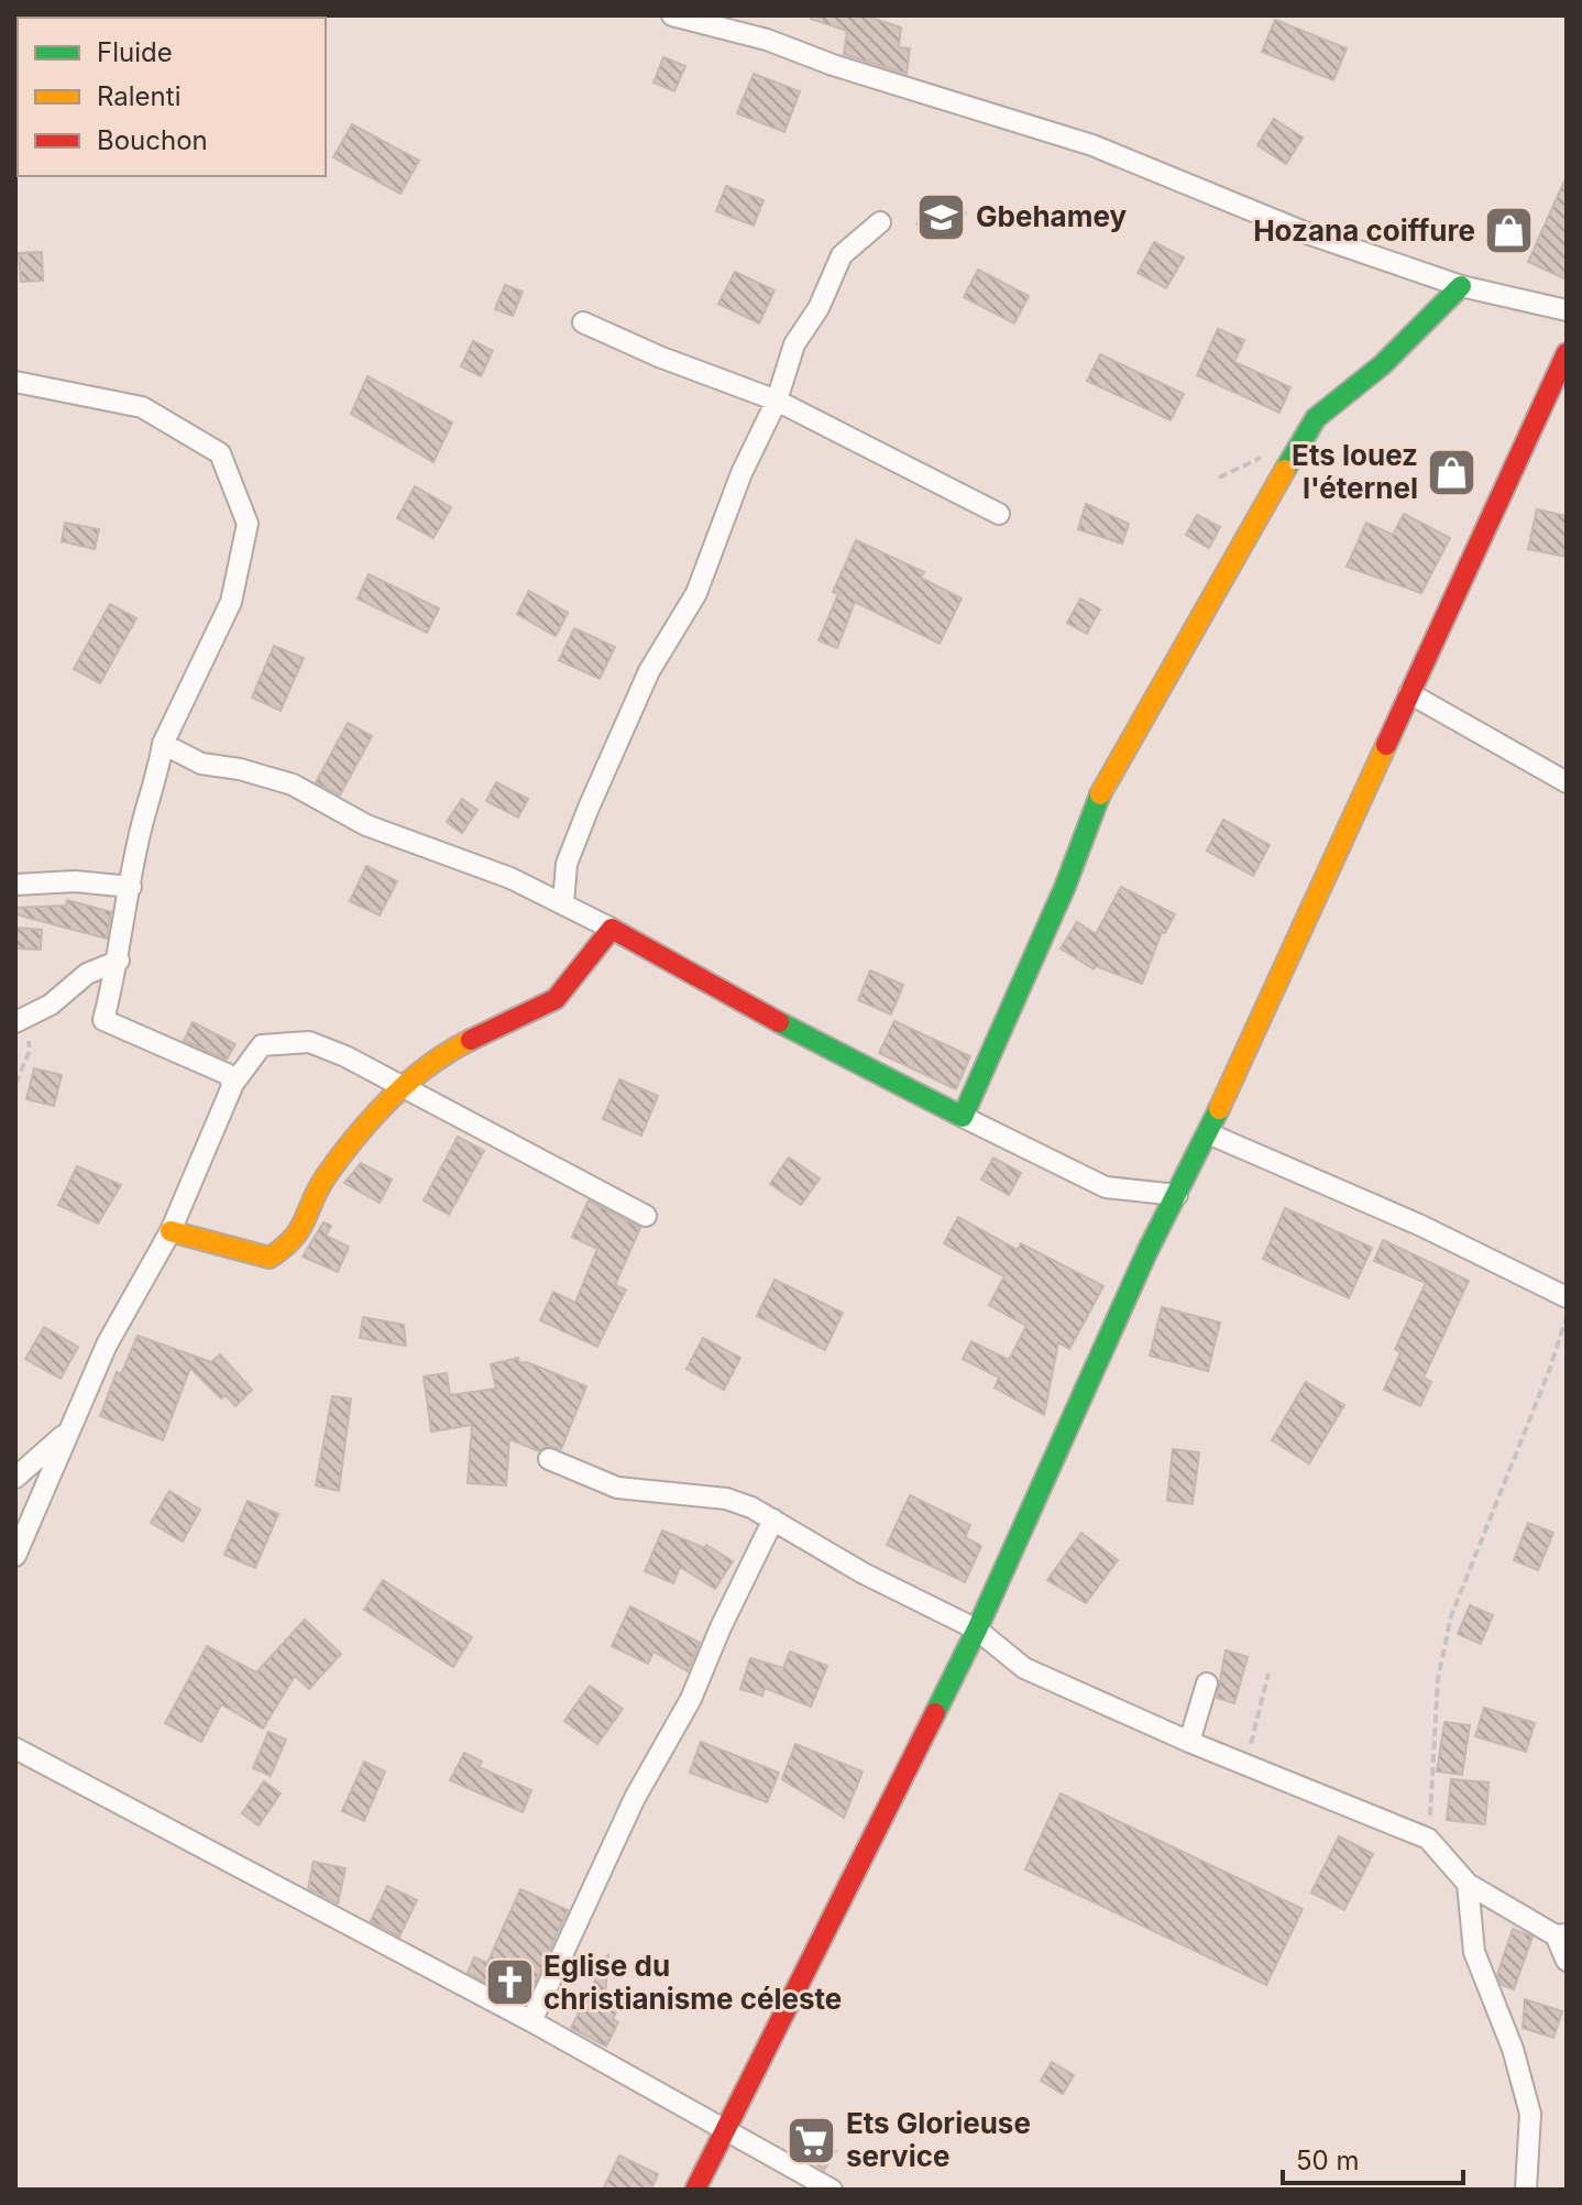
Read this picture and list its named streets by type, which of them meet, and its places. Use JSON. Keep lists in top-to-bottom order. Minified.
{"places":{"school or university":["Gbehamey"],"shop":["Hozana coiffure","Ets louez l'éternel"],"church":["Eglise du christianisme céleste"],"supermarket":["Ets Glorieuse service"]},"legend":["Fluide","Ralenti","Bouchon"],"scale_bar":"50 m"}
